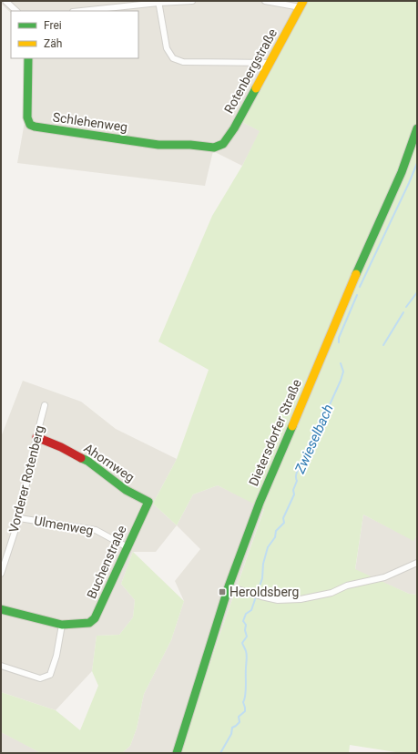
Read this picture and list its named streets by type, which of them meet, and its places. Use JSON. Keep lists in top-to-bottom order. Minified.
{"streets":{"street":["Rotenbergstraße","Schlehenweg","Dietersdorfer Straße","Ahornweg","Vorderer Rotenberg","Ulmenweg","Buchenstraße"]},"crossings":[["Rotenbergstraße","Schlehenweg"],["Ahornweg","Vorderer Rotenberg"],["Ahornweg","Buchenstraße"],["Vorderer Rotenberg","Ulmenweg"],["Ulmenweg","Buchenstraße"]],"water":["Zwieselbach"],"places":{"transit":["Heroldsberg"]},"legend":["Frei","Zäh"]}
